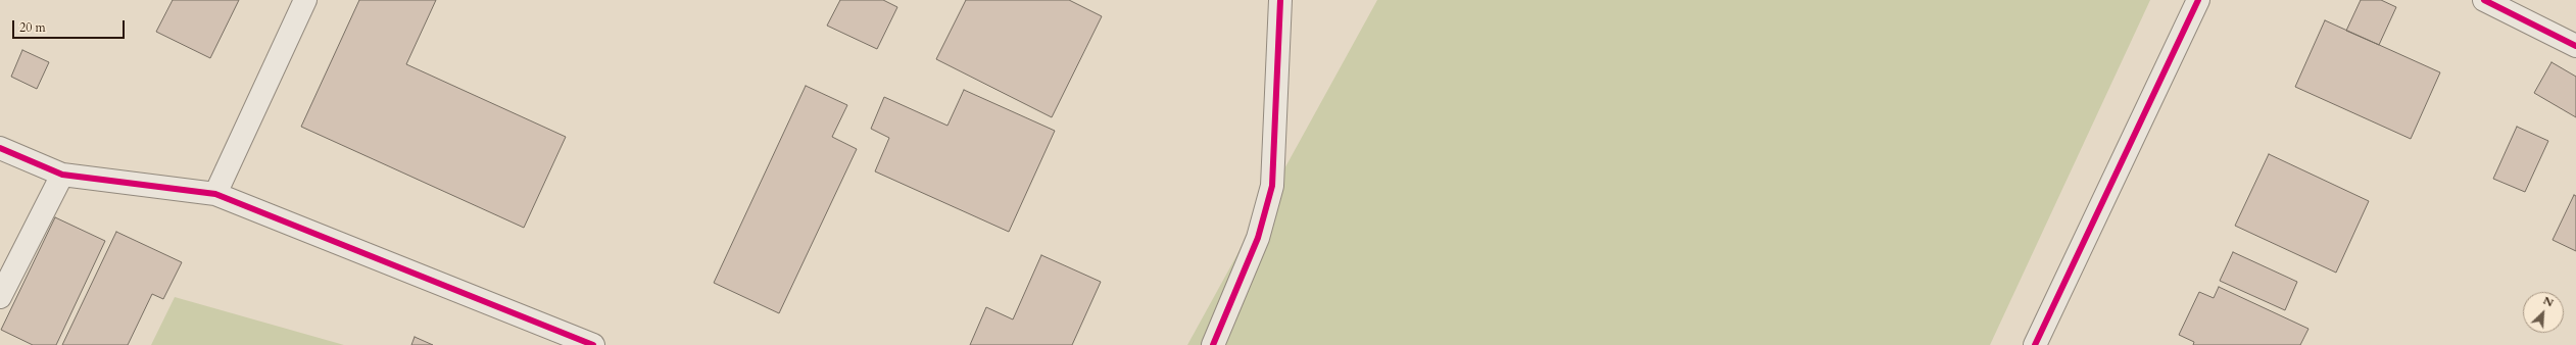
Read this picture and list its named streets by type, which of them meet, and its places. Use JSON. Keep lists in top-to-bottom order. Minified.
{"scale_bar":"20 m","north":"top right"}
